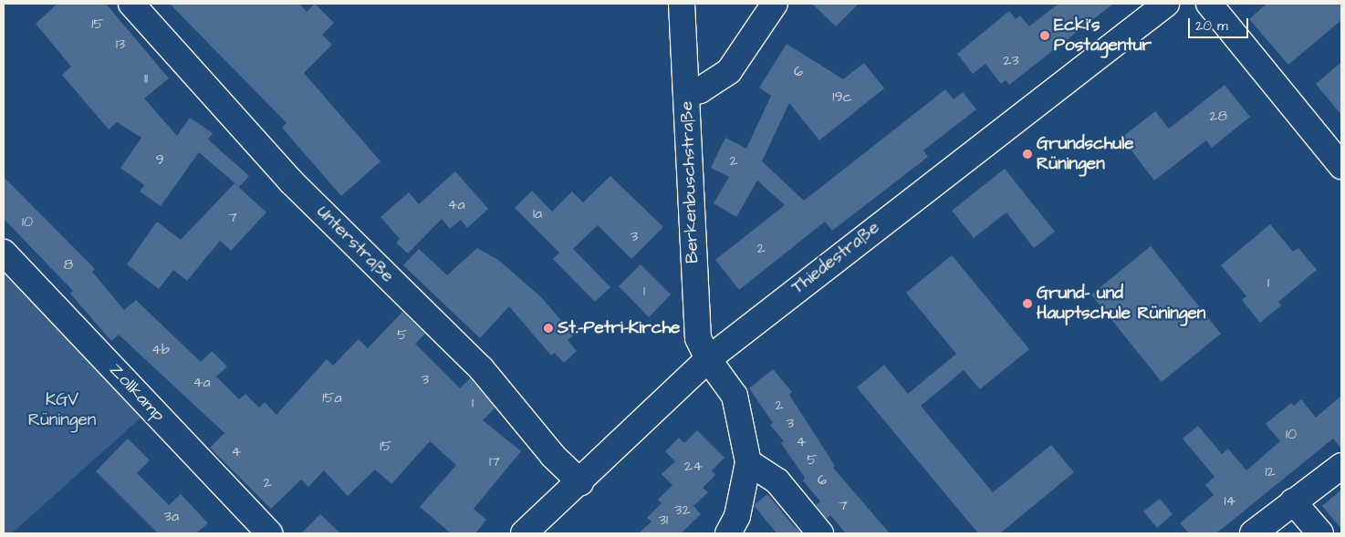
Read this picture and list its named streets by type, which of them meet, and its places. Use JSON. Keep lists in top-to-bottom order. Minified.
{"streets":{"street":["Berkenbuschstraße","Unterstraße","Thiedestraße","Zollkamp"]},"crossings":[["Berkenbuschstraße","Thiedestraße"],["Unterstraße","Thiedestraße"]],"parks":["KGV Rüningen"],"places":["Ecki's Postagentur","Grundschule Rüningen","Grund- und Hauptschule Rüningen","St.-Petri-Kirche"],"house_numbers":["15","13","23","6","11","19c","28","9","2","4a","1a","7","10","3","2","8","1","1","5","4b","3","4a","15a","1","2","3","10","4","15","4","5","17","24","12","6","2","14","7","32","3a","31"],"scale_bar":"20 m"}
